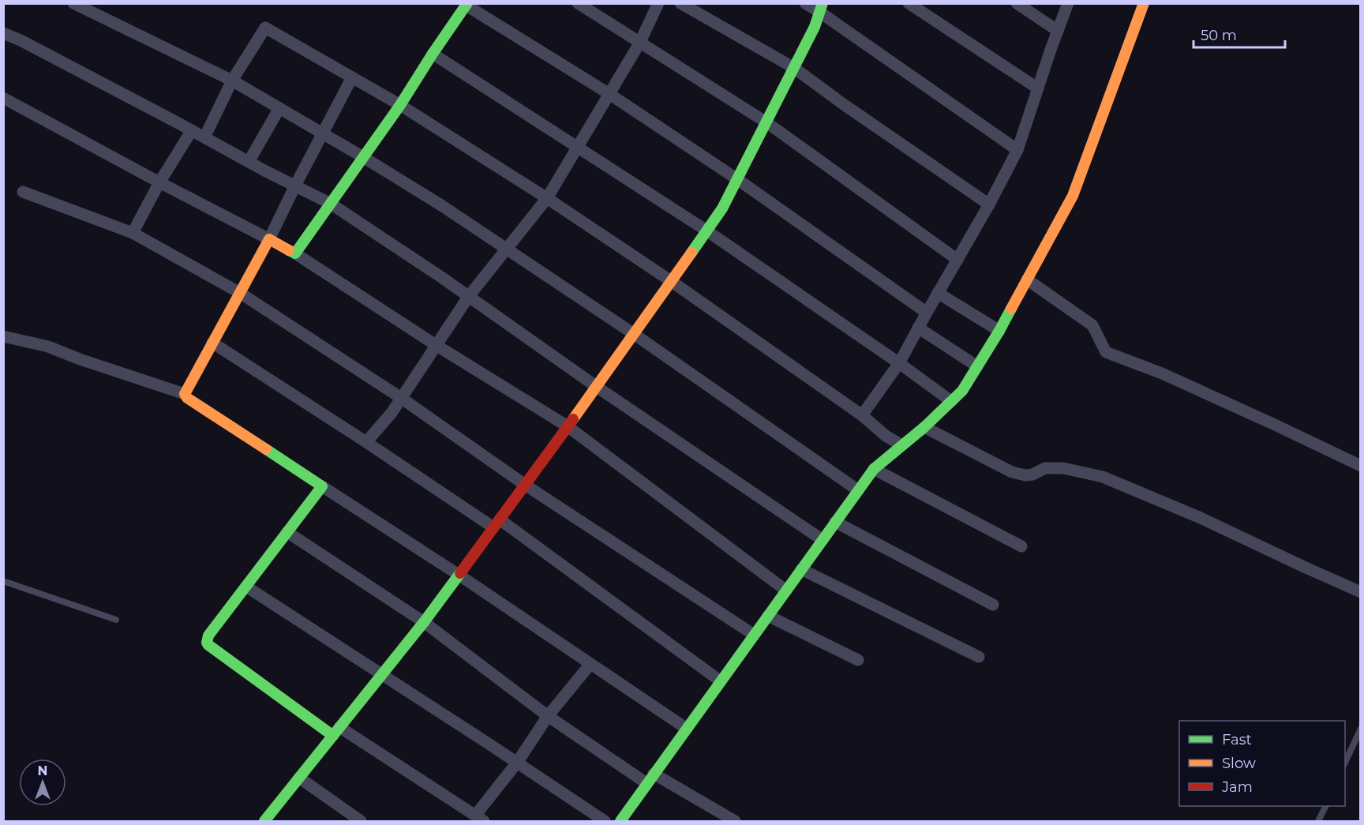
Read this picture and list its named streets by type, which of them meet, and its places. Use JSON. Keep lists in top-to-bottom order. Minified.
{"legend":["Fast","Slow","Jam"],"scale_bar":"50 m","north":"top"}
